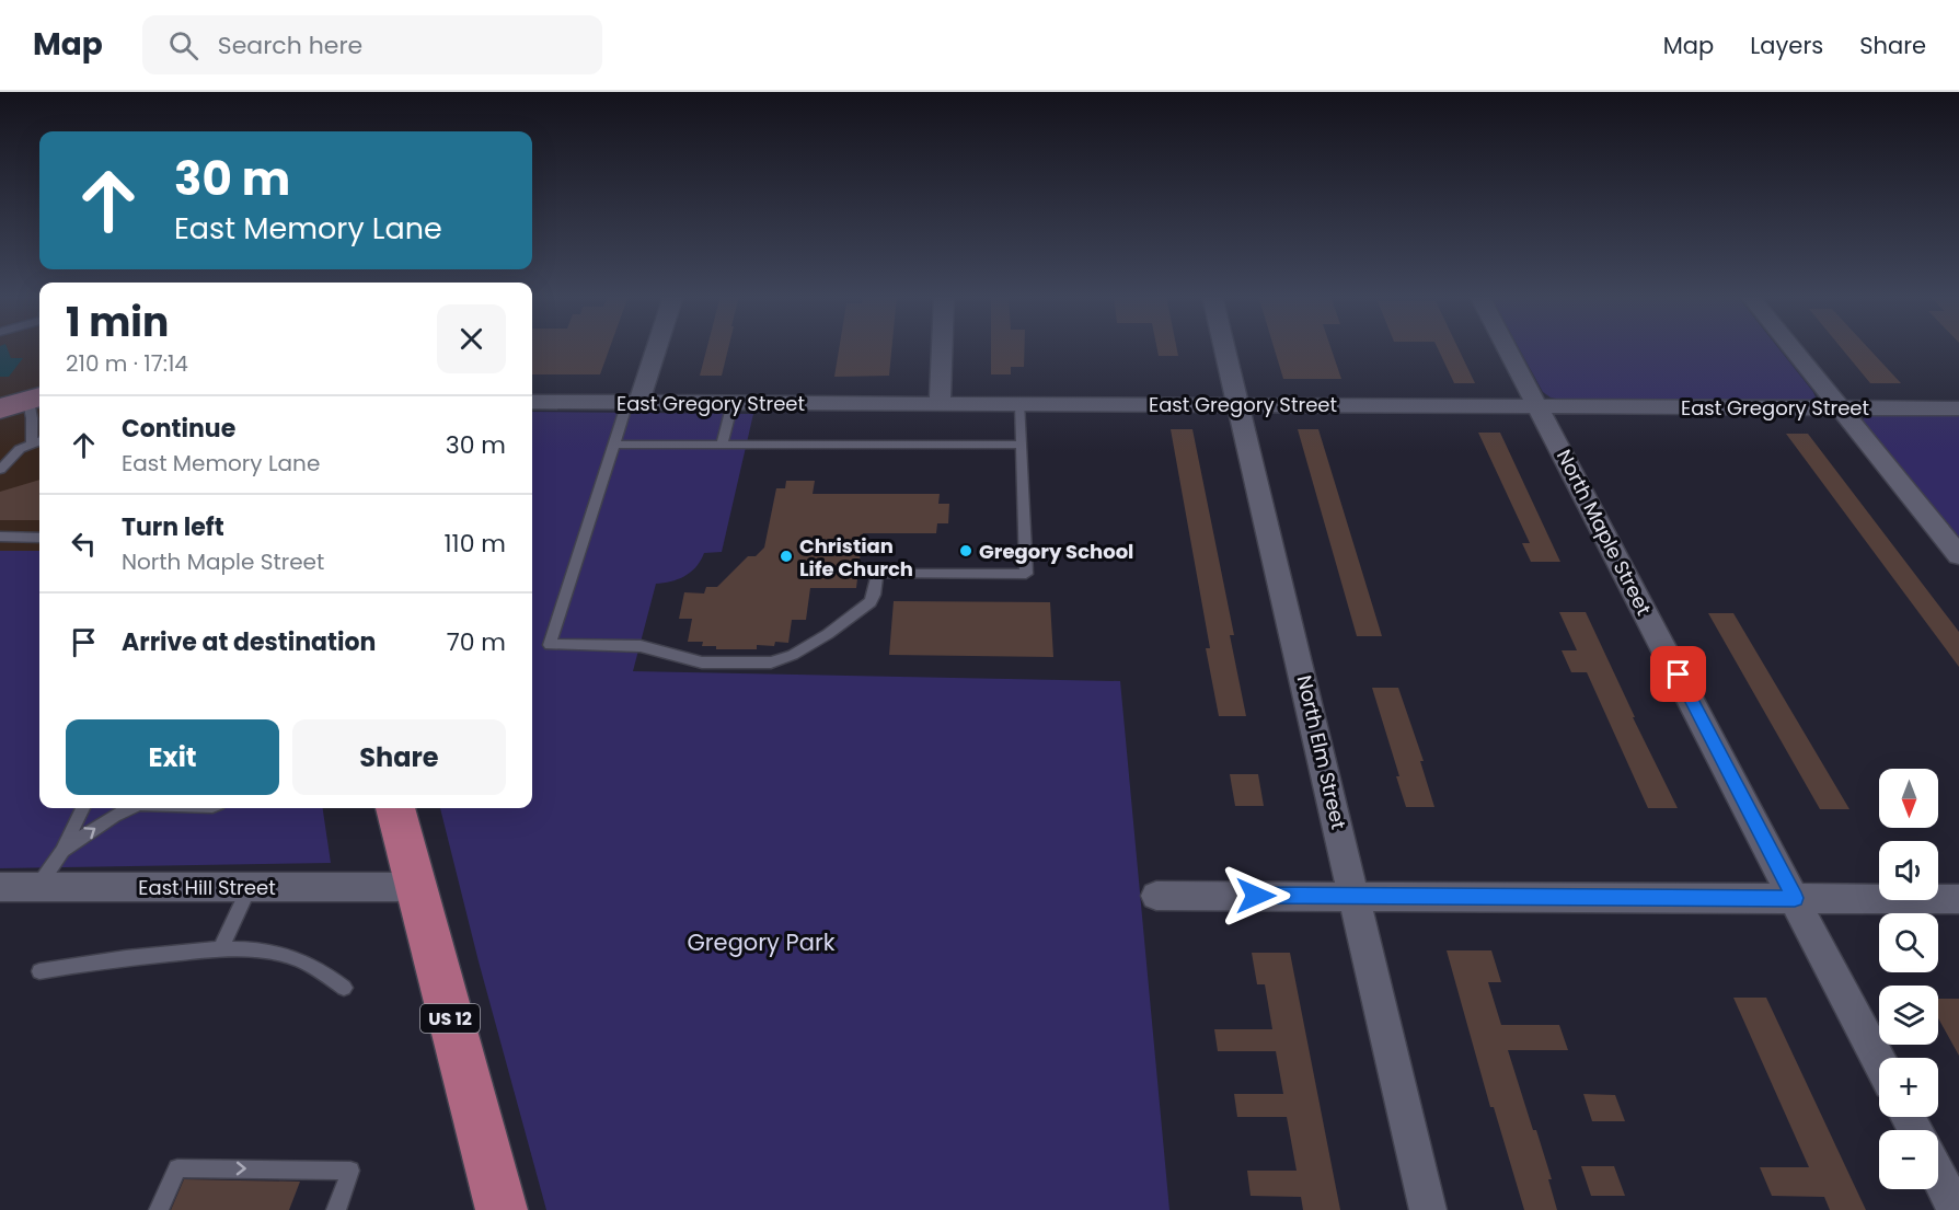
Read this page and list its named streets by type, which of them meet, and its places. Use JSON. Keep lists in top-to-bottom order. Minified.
{"streets":{"main road":["US 12"],"street":["East Gregory Street","North Maple Street","North Elm Street","East Hill Street"]},"crossings":[["East Gregory Street","North Maple Street"],["East Gregory Street","North Elm Street"],["East Hill Street","US 12"]],"parks":["Gregory Park"],"places":["Gregory School","Christian Life Church"],"north":"bottom","page":{"header":"Map","search":"Search here","nav":["Map","Layers","Share"],"turn":["30 m","East Memory Lane"],"heading":["1 min","210 m · 17:14"],"list":[{"name":"Continue","note":"East Memory Lane","value":"30 m"},{"name":"Turn left","note":"North Maple Street","value":"110 m"},{"name":"Arrive at destination","value":"70 m"}],"buttons":["Exit","Share"],"map_buttons":["+","−"]}}
